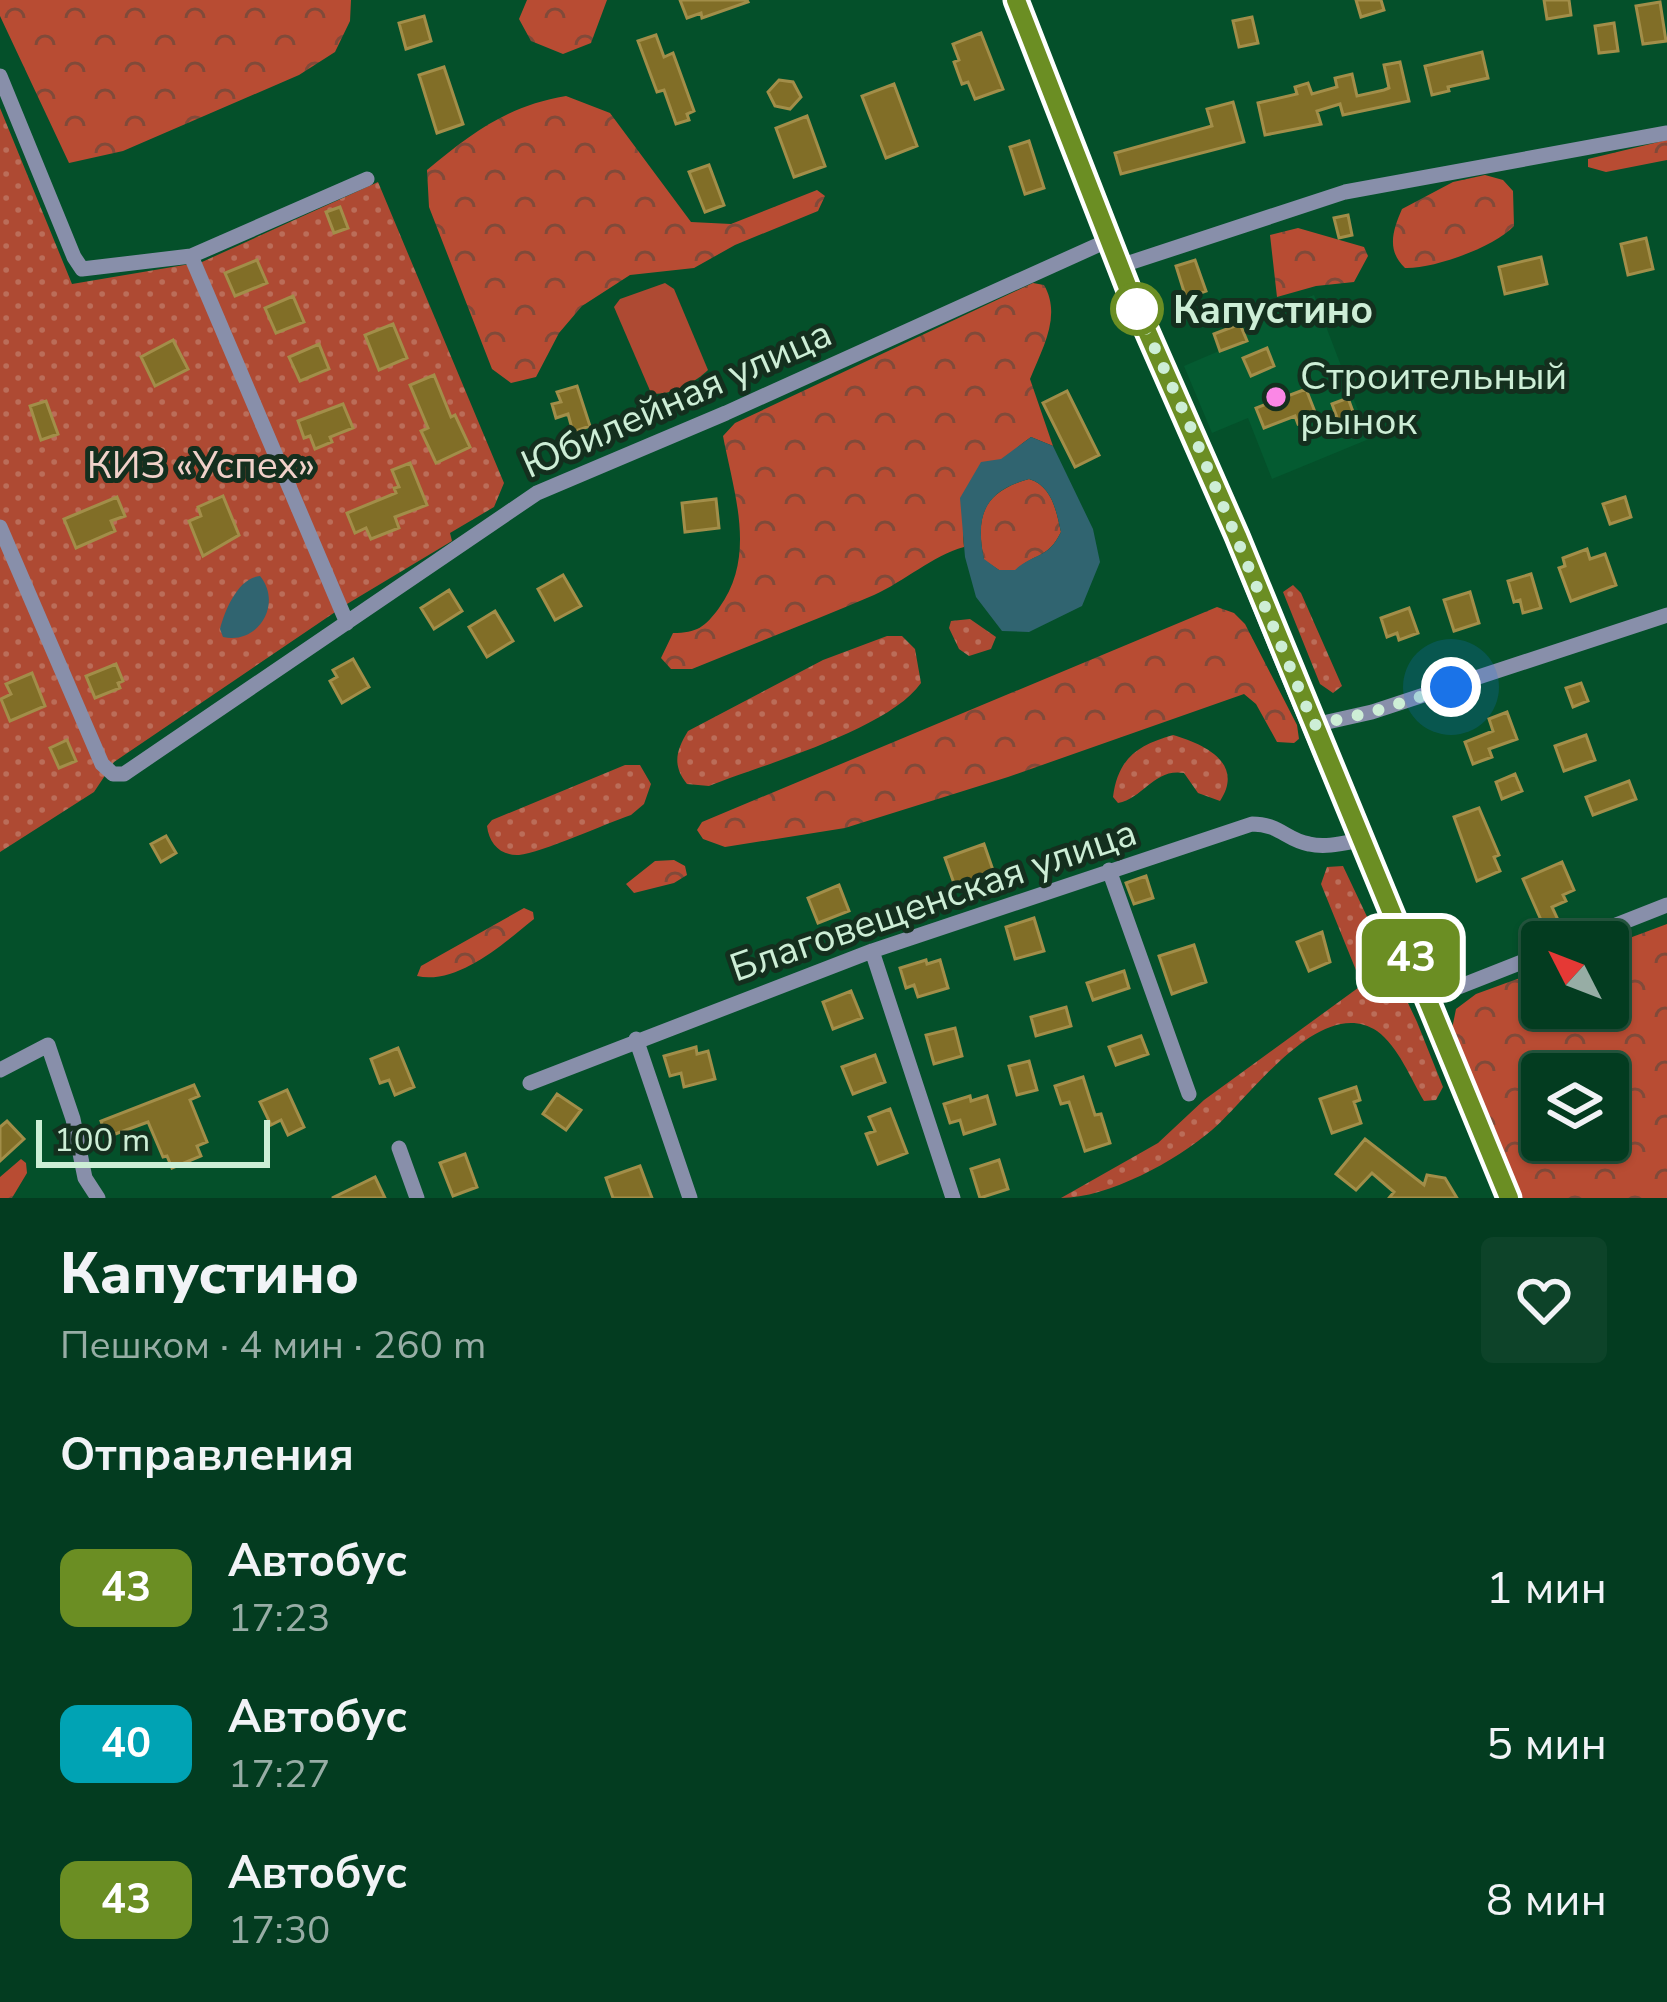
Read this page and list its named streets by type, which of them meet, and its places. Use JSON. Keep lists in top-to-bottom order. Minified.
{"streets":{"street":["Юбилейная улица","Благовещенская улица"]},"parks":["КИЗ «Успех»"],"places":["Капустино","Строительный рынок"],"lines":["bus line 43"],"scale_bar":"100 m","north":"top left","page":{"on_map":"43","scale":"100 m","heading":[["Капустино","Пешком · 4 мин · 260 m"],"Отправления"],"list":[{"mark":"43","name":"Автобус","note":"17:23","value":"1 мин"},{"mark":"40","name":"Автобус","note":"17:27","value":"5 мин"},{"mark":"43","name":"Автобус","note":"17:30","value":"8 мин"}]}}
